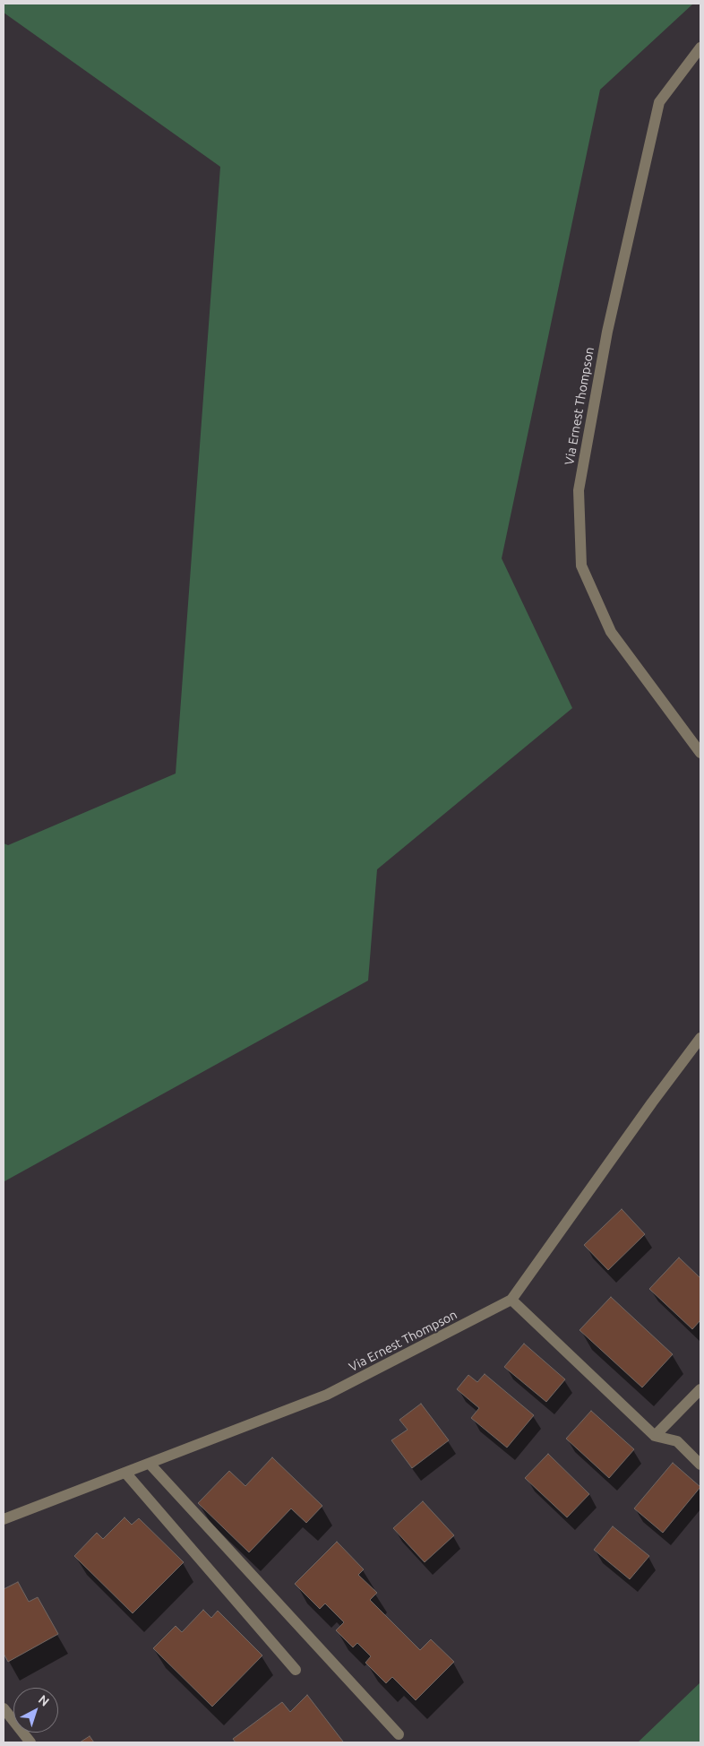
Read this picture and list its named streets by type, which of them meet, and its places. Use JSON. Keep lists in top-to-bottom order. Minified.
{"streets":{"street":["Via Ernest Thompson"]},"north":"top right"}
